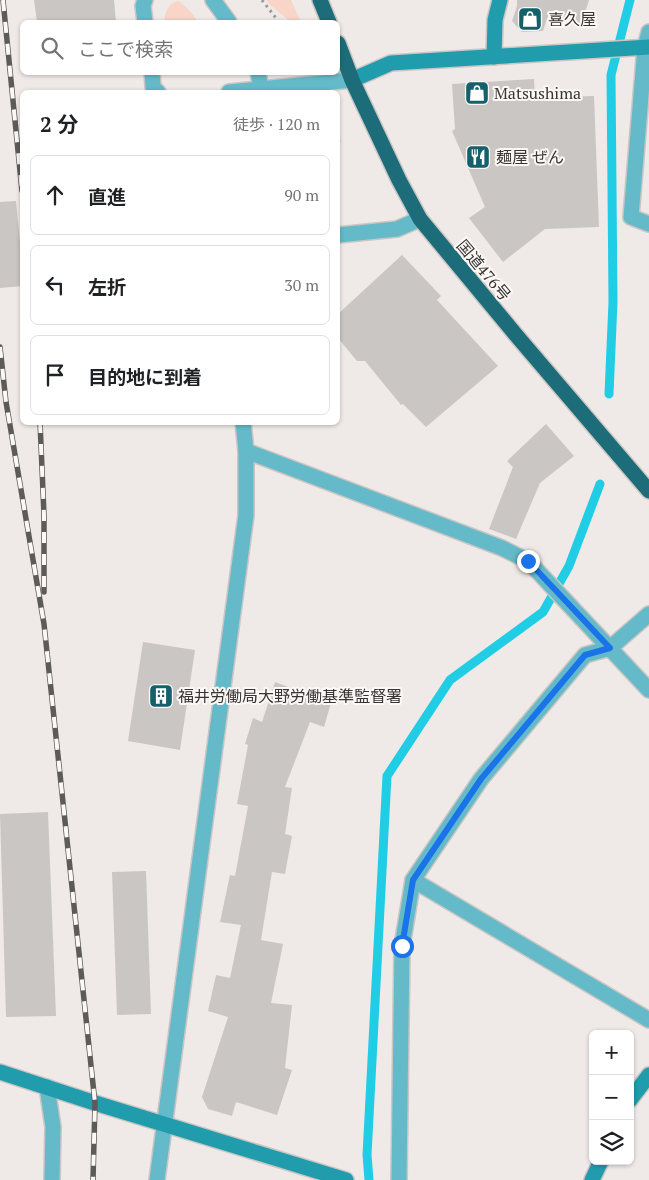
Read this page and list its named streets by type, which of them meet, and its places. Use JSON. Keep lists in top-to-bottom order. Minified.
{"streets":{"highway":["国道476号"]},"places":{"shop":["喜久屋","Matsushima"],"restaurant":["麺屋 ぜん"],"building":["福井労働局大野労働基準監督署"]},"page":{"search":"ここで検索","heading":["2 分","徒歩 · 120 m"],"list":[["直進","90 m"],["左折","30 m"],"目的地に到着"],"map_buttons":["+","−"]}}
